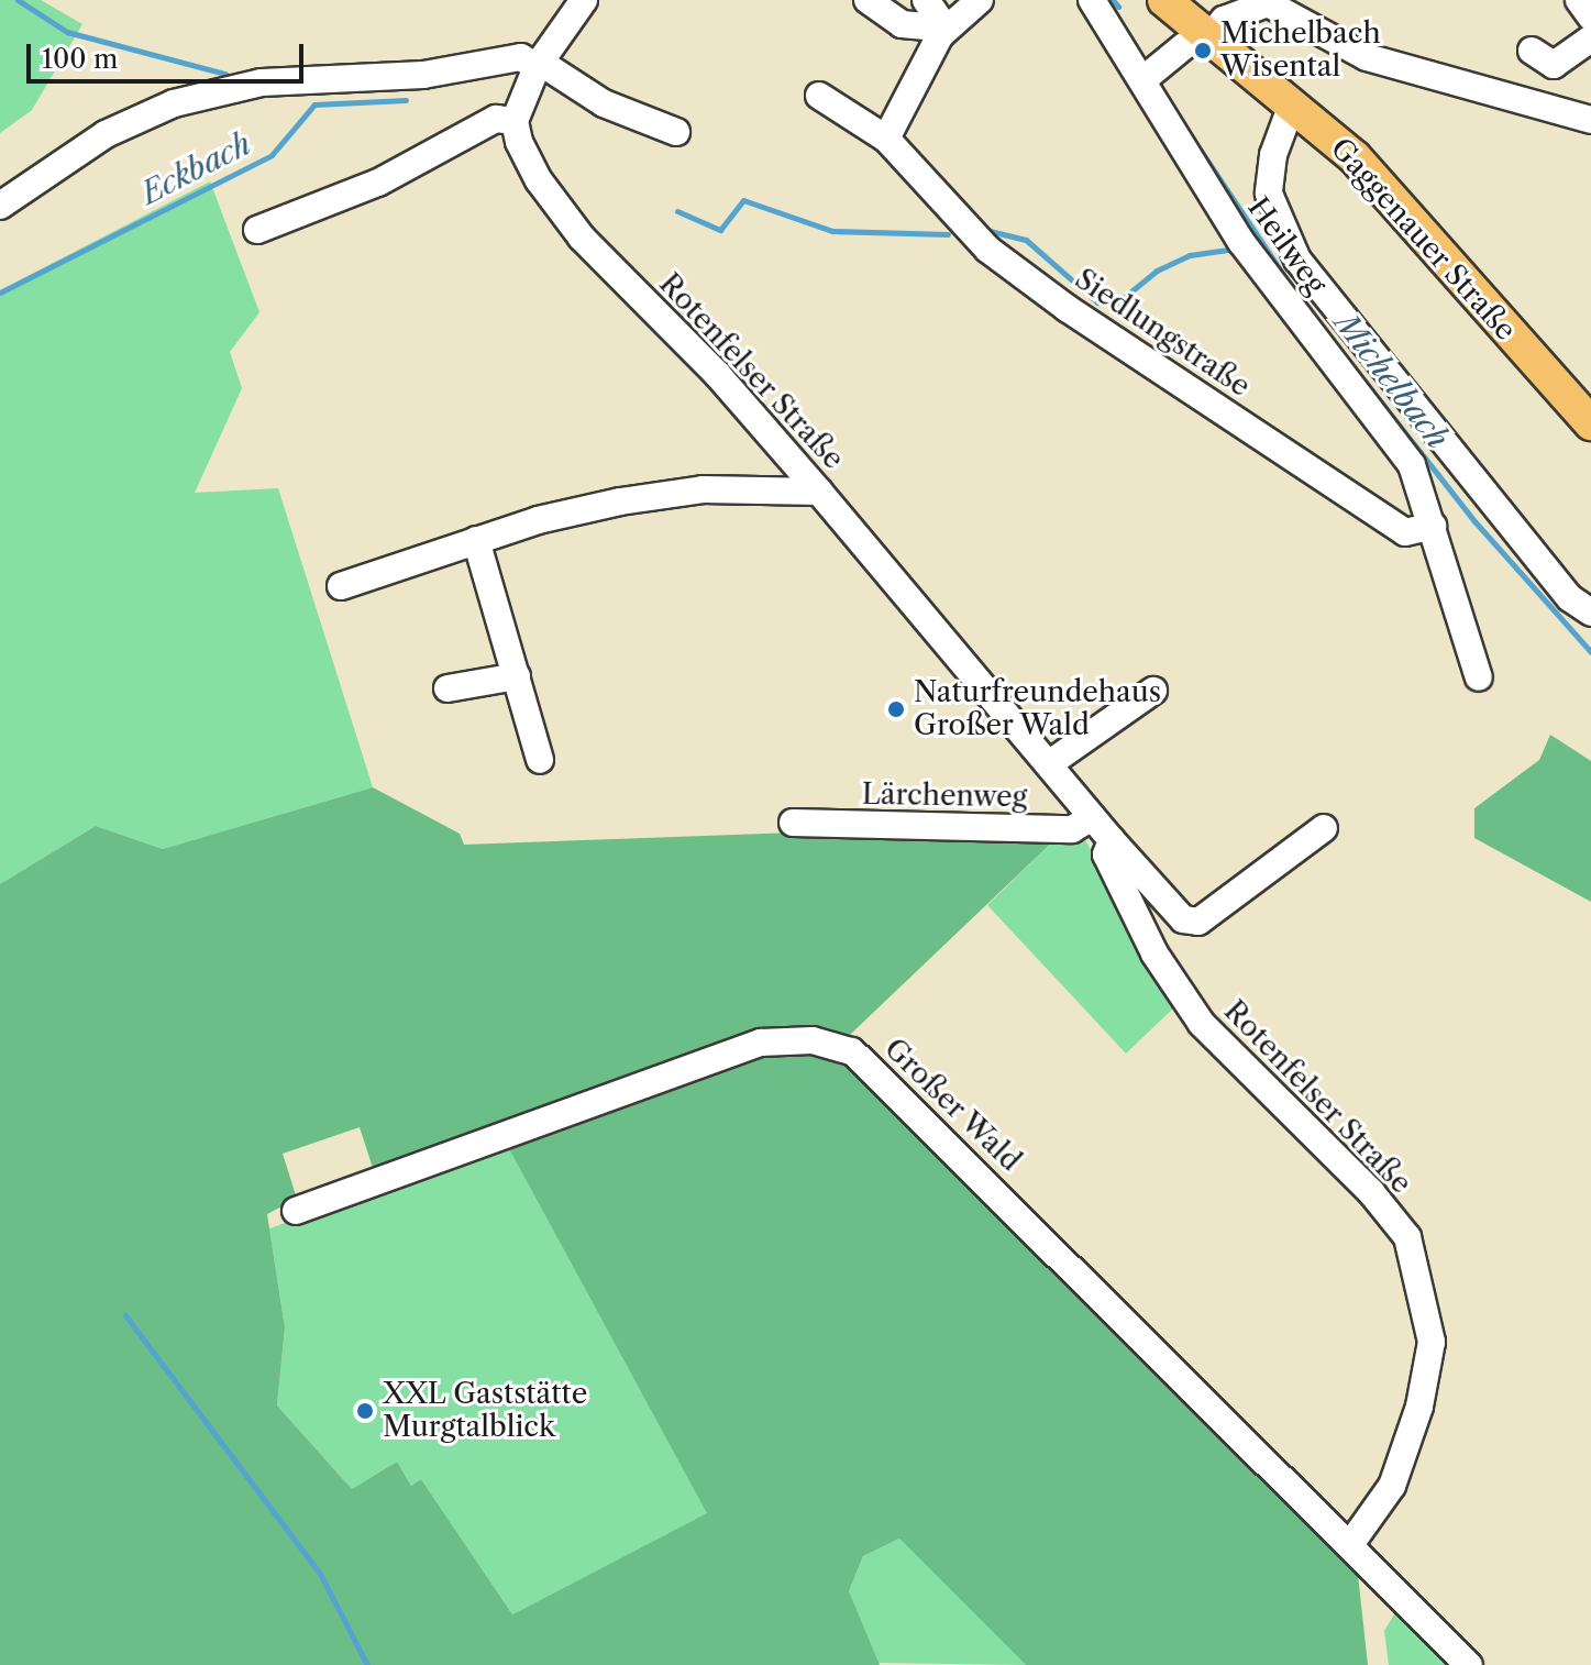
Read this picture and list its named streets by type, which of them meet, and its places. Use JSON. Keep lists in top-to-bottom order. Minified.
{"streets":{"main road":["Gaggenauer Straße"],"street":["Heilweg","Siedlungstraße","Rotenfelser Straße","Lärchenweg","Großer Wald"]},"crossings":[["Heilweg","Siedlungstraße"],["Rotenfelser Straße","Lärchenweg"],["Rotenfelser Straße","Großer Wald"]],"water":["Eckbach","Michelbach"],"places":["Michelbach Wisental","Naturfreundehaus Großer Wald","XXL Gaststätte Murgtalblick"],"scale_bar":"100 m"}
